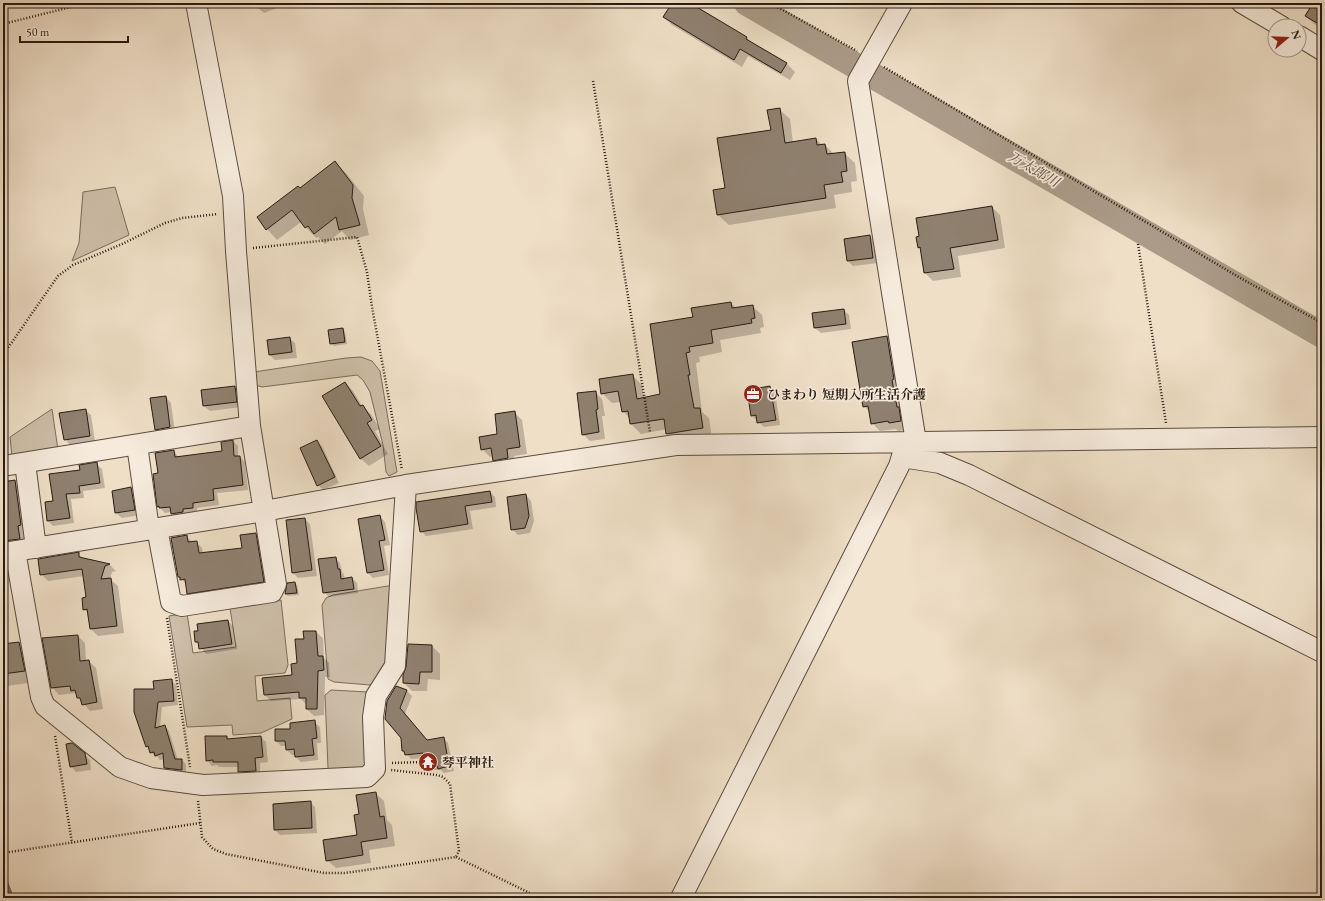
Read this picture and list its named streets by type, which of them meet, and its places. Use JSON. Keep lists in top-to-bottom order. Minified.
{"water":["万太郎川"],"places":{"office":["ひまわり 短期入所生活介護"],"temple":["琴平神社"]},"scale_bar":"50 m","north":"right"}
